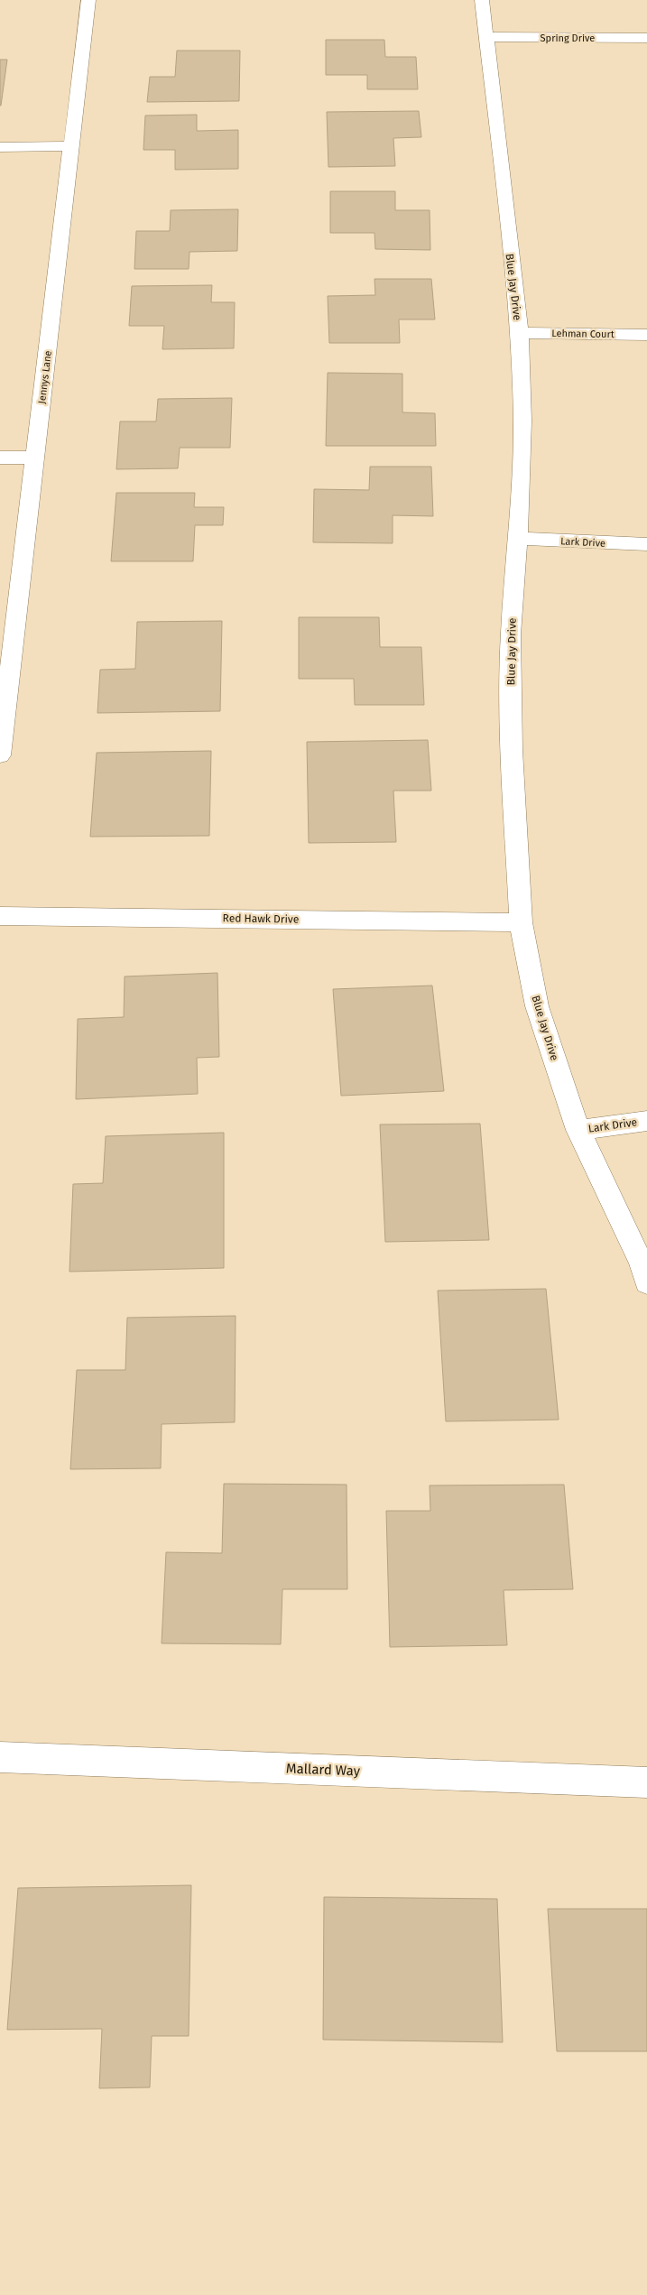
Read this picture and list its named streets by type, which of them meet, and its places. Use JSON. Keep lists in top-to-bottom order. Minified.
{"streets":{"street":["Spring Drive","Blue Jay Drive","Lehman Court","Jennys Lane","Lark Drive","Red Hawk Drive","Mallard Way"]},"crossings":[["Spring Drive","Blue Jay Drive"],["Blue Jay Drive","Lehman Court"],["Blue Jay Drive","Lark Drive"],["Blue Jay Drive","Red Hawk Drive"]]}
